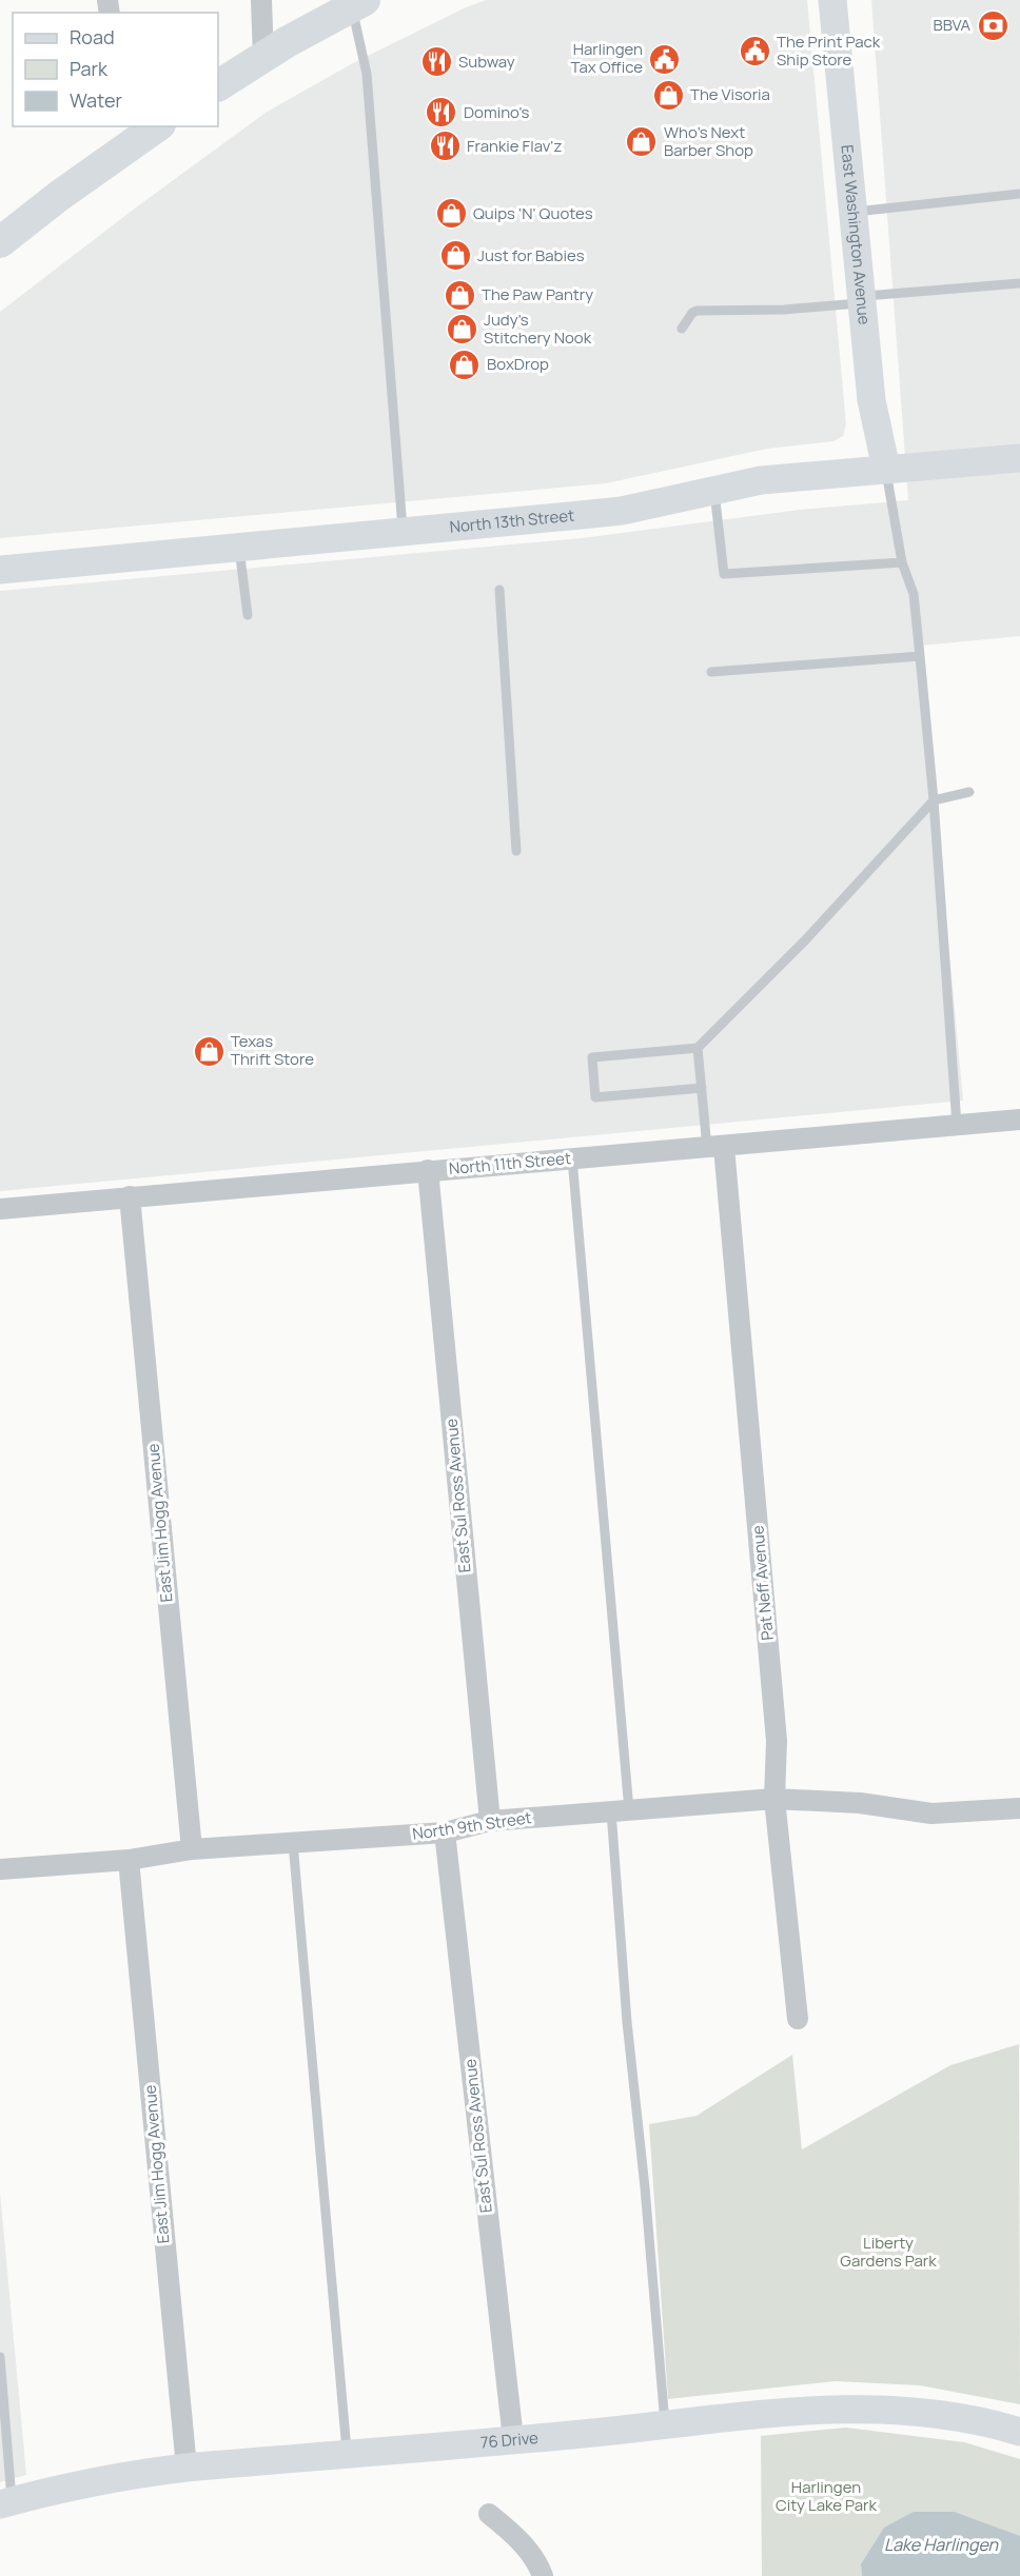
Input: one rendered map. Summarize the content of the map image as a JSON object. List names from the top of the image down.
{
  "streets": {
    "street": [
      "East Washington Avenue",
      "North 13th Street",
      "North 11th Street",
      "East Sul Ross Avenue",
      "East Jim Hogg Avenue",
      "Pat Neff Avenue",
      "North 9th Street",
      "76 Drive"
    ]
  },
  "crossings": [
    ["East Washington Avenue", "North 13th Street"],
    ["North 11th Street", "East Sul Ross Avenue"],
    ["North 11th Street", "East Jim Hogg Avenue"],
    ["North 11th Street", "Pat Neff Avenue"],
    ["East Sul Ross Avenue", "North 9th Street"],
    ["East Sul Ross Avenue", "76 Drive"],
    ["East Jim Hogg Avenue", "North 9th Street"],
    ["East Jim Hogg Avenue", "76 Drive"],
    ["Pat Neff Avenue", "North 9th Street"]
  ],
  "water": ["Lake Harlingen"],
  "parks": ["Liberty Gardens Park", "Harlingen City Lake Park"],
  "places": {
    "bank": ["BBVA"],
    "public building": ["The Print Pack Ship Store", "Harlingen Tax Office"],
    "restaurant": ["Subway", "Domino's", "Frankie Flav'z"],
    "shop": [
      "The Visoria",
      "Who's Next Barber Shop",
      "Quips 'N' Quotes",
      "Just for Babies",
      "The Paw Pantry",
      "Judy's Stitchery Nook",
      "BoxDrop",
      "Texas Thrift Store"
    ]
  },
  "legend": ["Road", "Park", "Water"]
}
